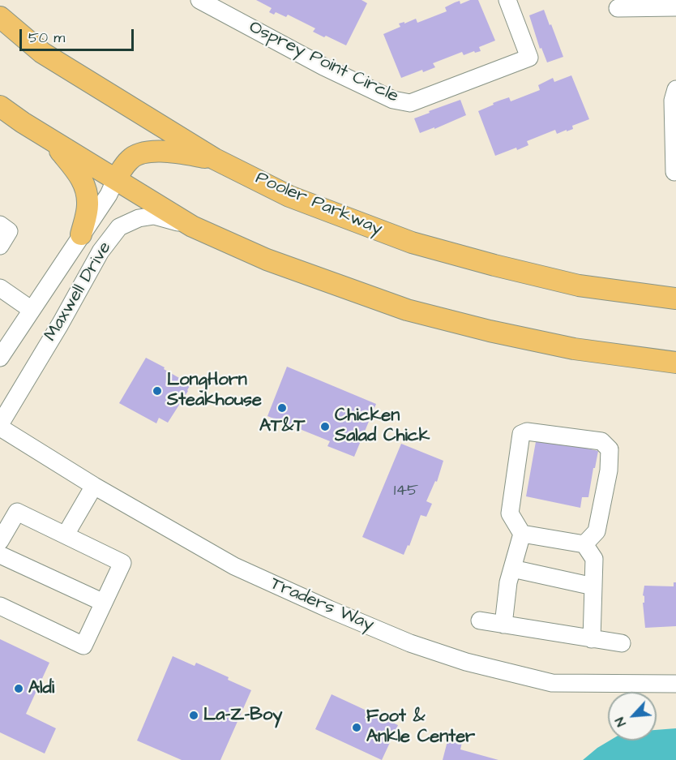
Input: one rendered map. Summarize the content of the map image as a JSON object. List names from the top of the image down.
{
  "streets": {
    "main road": ["Pooler Parkway"],
    "street": ["Osprey Point Circle", "Maxwell Drive", "Traders Way"]
  },
  "places": [
    "LongHorn Steakhouse",
    "AT&T",
    "Chicken Salad Chick",
    "Aldi",
    "La-Z-Boy",
    "Foot & Ankle Center"
  ],
  "house_numbers": ["145"],
  "scale_bar": "50 m",
  "north": "bottom left"
}
